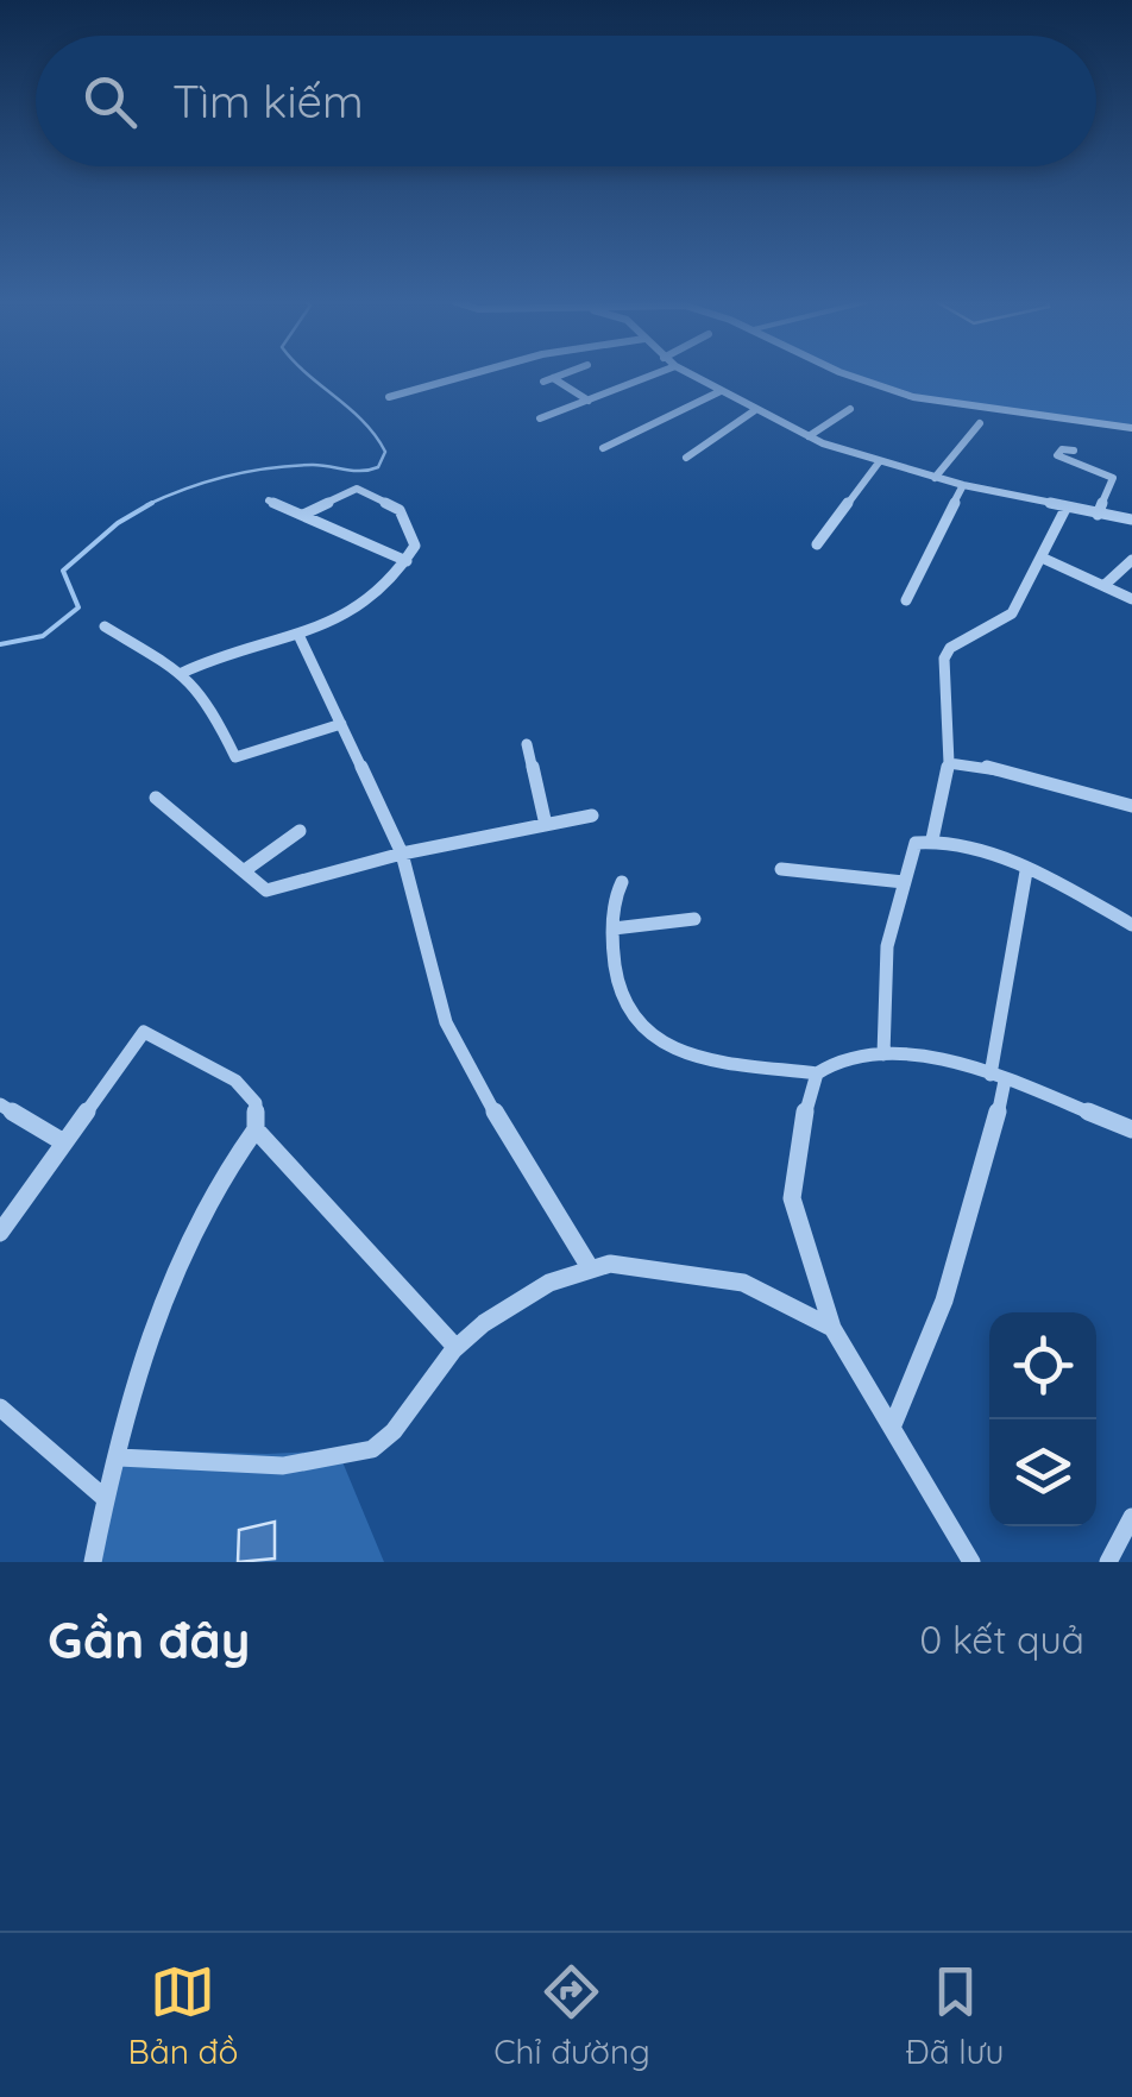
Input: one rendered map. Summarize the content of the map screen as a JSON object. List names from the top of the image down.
{
  "page": {
    "search": "Tìm kiếm",
    "heading": ["Gần đây", "0 kết quả"],
    "nav": ["Bản đồ", "Chỉ đường", "Đã lưu"]
  }
}
